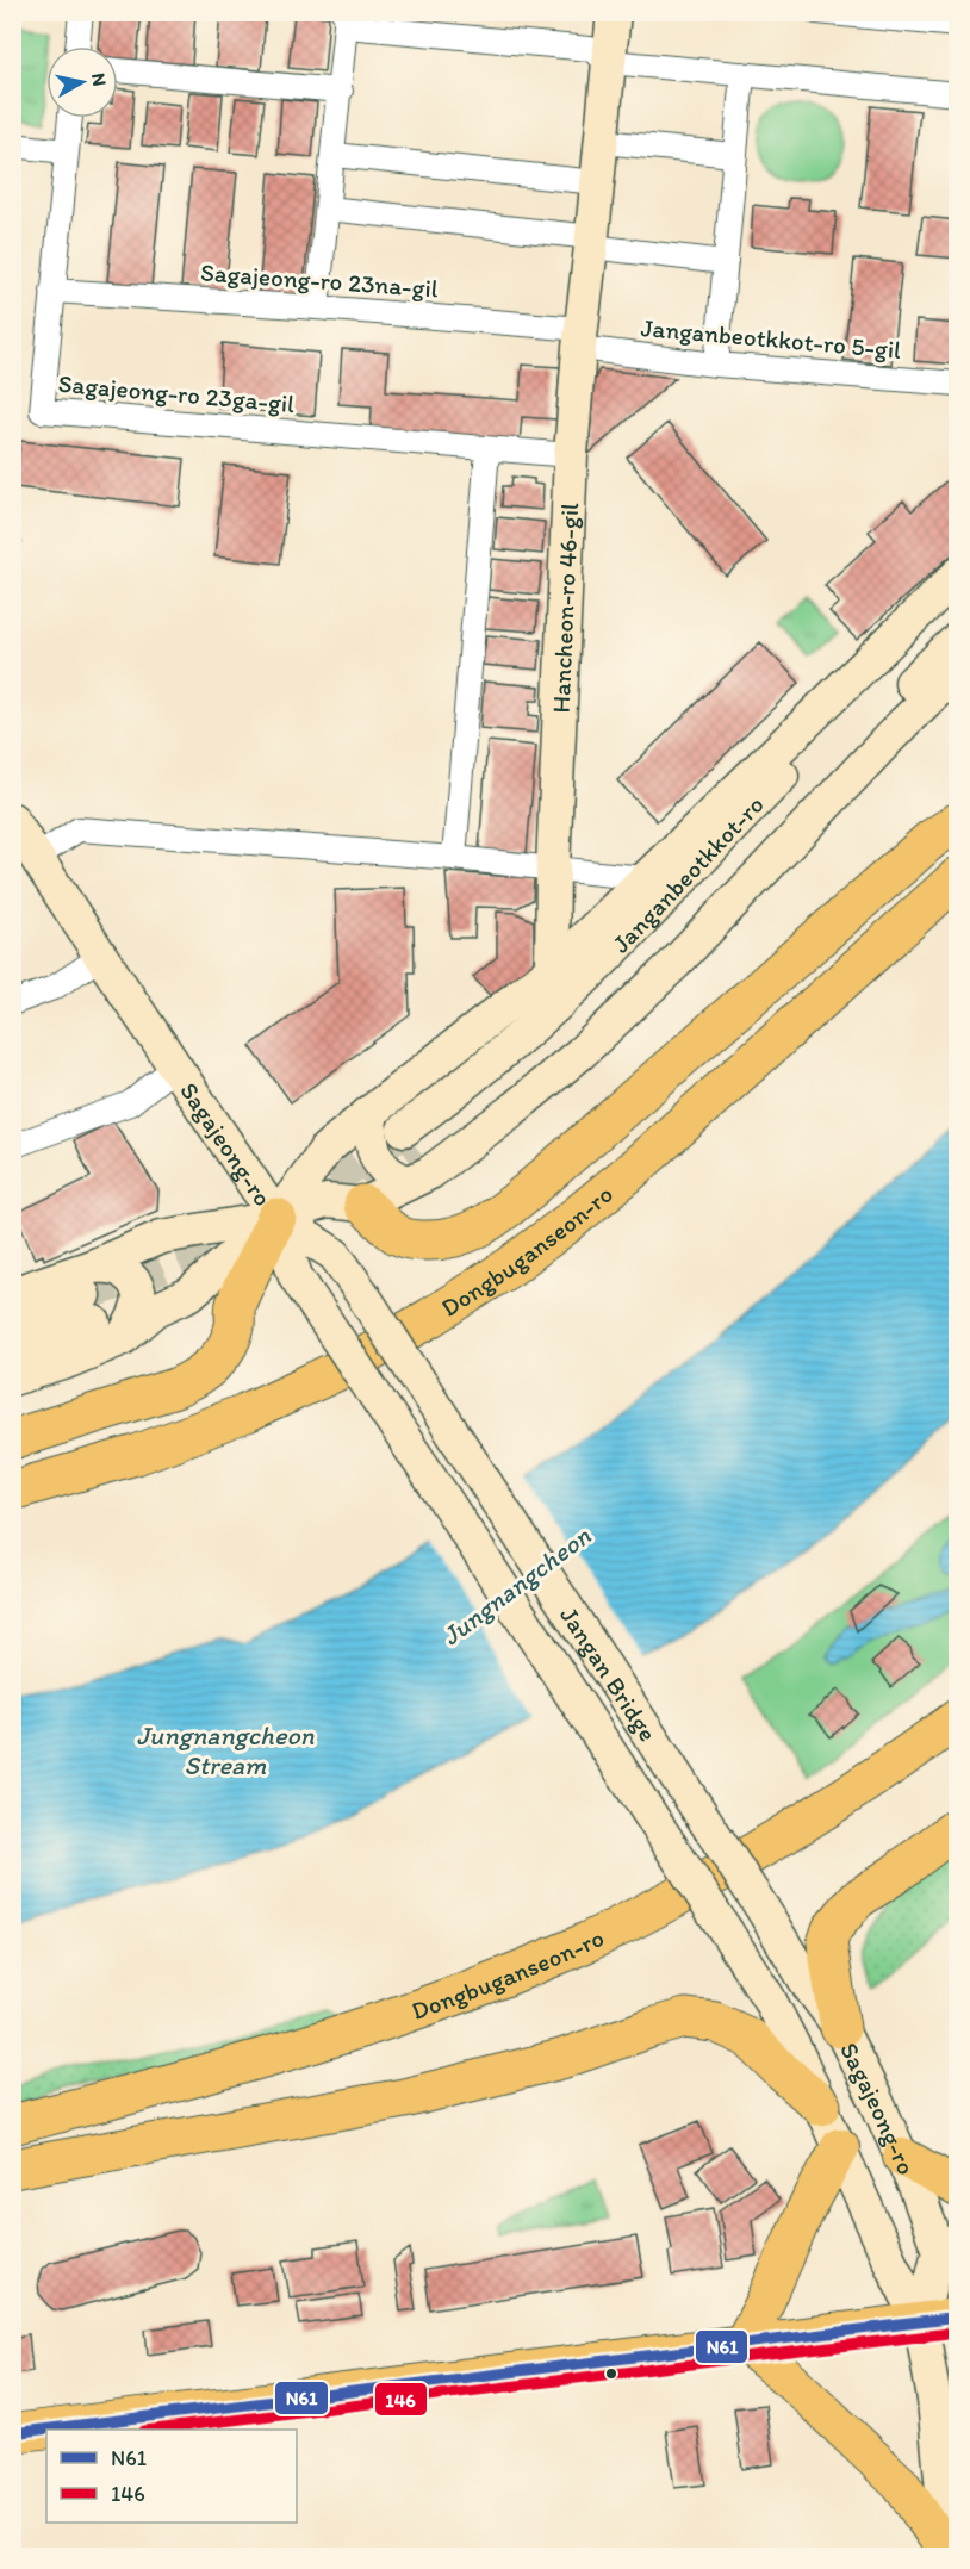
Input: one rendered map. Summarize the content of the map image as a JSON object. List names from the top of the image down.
{
  "streets": {
    "highway": ["Dongbuganseon-ro"],
    "main road": [
      "Hancheon-ro 46-gil",
      "Janganbeotkkot-ro",
      "Sagajeong-ro",
      "Jangan Bridge"
    ],
    "street": ["Sagajeong-ro 23na-gil", "Janganbeotkkot-ro 5-gil", "Sagajeong-ro 23ga-gil"]
  },
  "crossings": [
    ["Sagajeong-ro 23na-gil", "Janganbeotkkot-ro 5-gil"],
    ["Sagajeong-ro 23na-gil", "Sagajeong-ro 23ga-gil"],
    ["Sagajeong-ro 23na-gil", "Hancheon-ro 46-gil"],
    ["Janganbeotkkot-ro 5-gil", "Hancheon-ro 46-gil"],
    ["Sagajeong-ro 23ga-gil", "Hancheon-ro 46-gil"],
    ["Sagajeong-ro", "Jangan Bridge"]
  ],
  "water": ["Jungnangcheon", "Jungnangcheon Stream"],
  "lines": ["transit line N61", "transit line 146"],
  "legend": ["N61", "146"],
  "north": "right"
}
